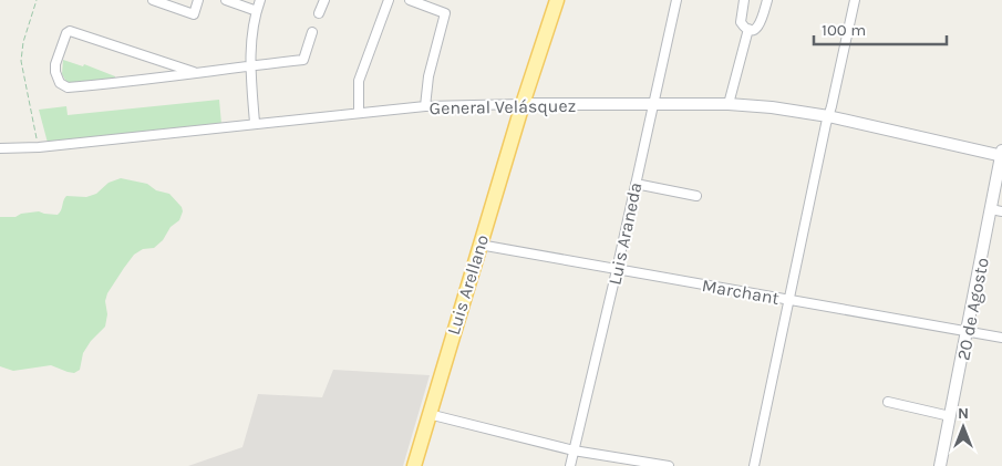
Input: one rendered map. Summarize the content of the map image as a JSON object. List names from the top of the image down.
{
  "streets": {
    "main road": ["Luis Arellano"],
    "street": [
      "General Velásquez",
      "Luis Araneda",
      "Marchant",
      "20 de Agosto"
    ]
  },
  "crossings": [
    ["General Velásquez", "Luis Araneda"],
    ["General Velásquez", "Luis Arellano"],
    ["General Velásquez", "20 de Agosto"],
    ["Luis Araneda", "Marchant"],
    ["Luis Arellano", "Marchant"],
    ["Marchant", "20 de Agosto"]
  ],
  "scale_bar": "100 m",
  "north": "top"
}
